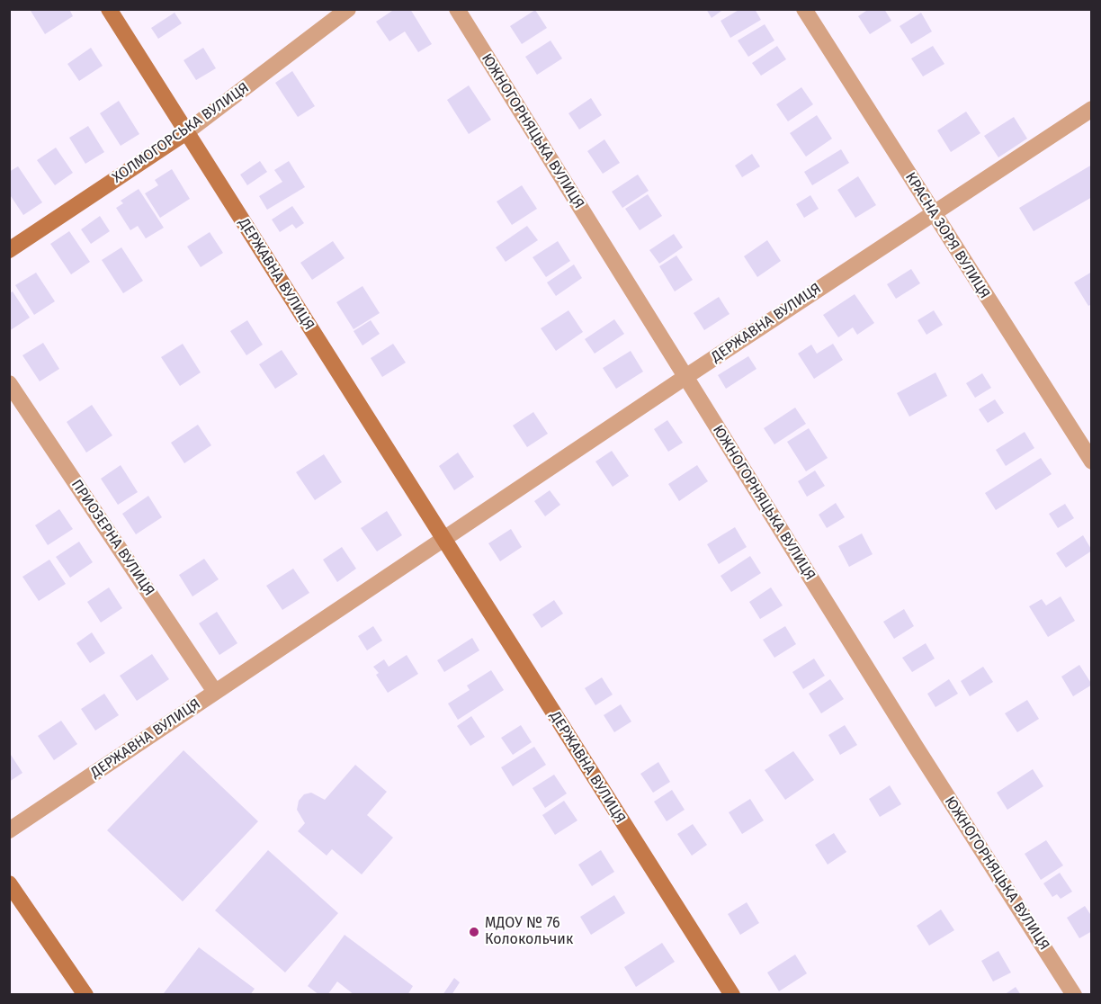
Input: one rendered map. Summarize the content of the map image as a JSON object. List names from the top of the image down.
{
  "streets": {
    "main road": ["ХОЛМОГОРСЬКА ВУЛИЦЯ", "ДЕРЖАВНА ВУЛИЦЯ"],
    "street": ["ЮЖНОГОРНЯЦЬКА ВУЛИЦЯ", "КРАСНА ЗОРЯ ВУЛИЦЯ", "ПРИОЗЕРНА ВУЛИЦЯ"]
  },
  "crossings": [
    ["ЮЖНОГОРНЯЦЬКА ВУЛИЦЯ", "ДЕРЖАВНА ВУЛИЦЯ"],
    ["ХОЛМОГОРСЬКА ВУЛИЦЯ", "ДЕРЖАВНА ВУЛИЦЯ"],
    ["КРАСНА ЗОРЯ ВУЛИЦЯ", "ДЕРЖАВНА ВУЛИЦЯ"],
    ["ДЕРЖАВНА ВУЛИЦЯ", "ПРИОЗЕРНА ВУЛИЦЯ"]
  ],
  "places": ["МДОУ № 76 Колокольчик"]
}
